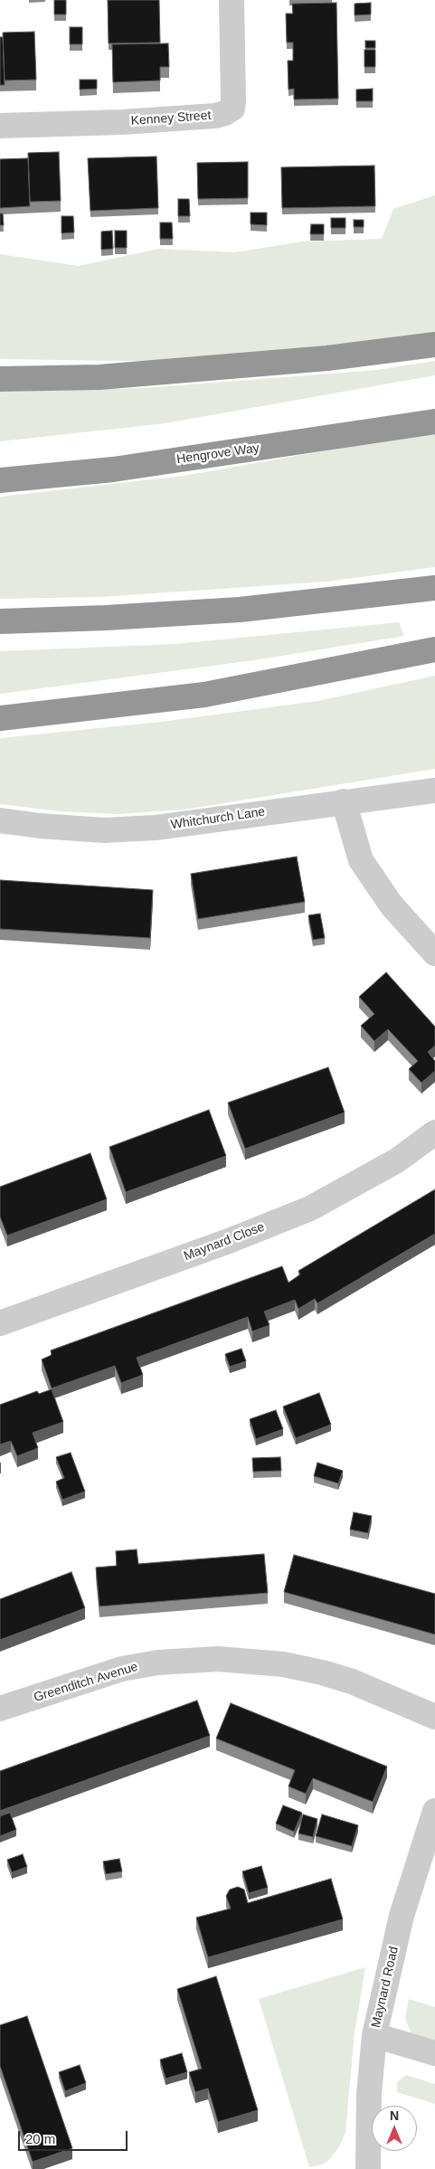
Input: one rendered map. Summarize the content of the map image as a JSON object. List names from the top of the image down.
{
  "streets": {
    "highway": ["Hengrove Way"],
    "street": [
      "Kenney Street",
      "Whitchurch Lane",
      "Maynard Close",
      "Greenditch Avenue",
      "Maynard Road"
    ]
  },
  "scale_bar": "20 m",
  "north": "top"
}
